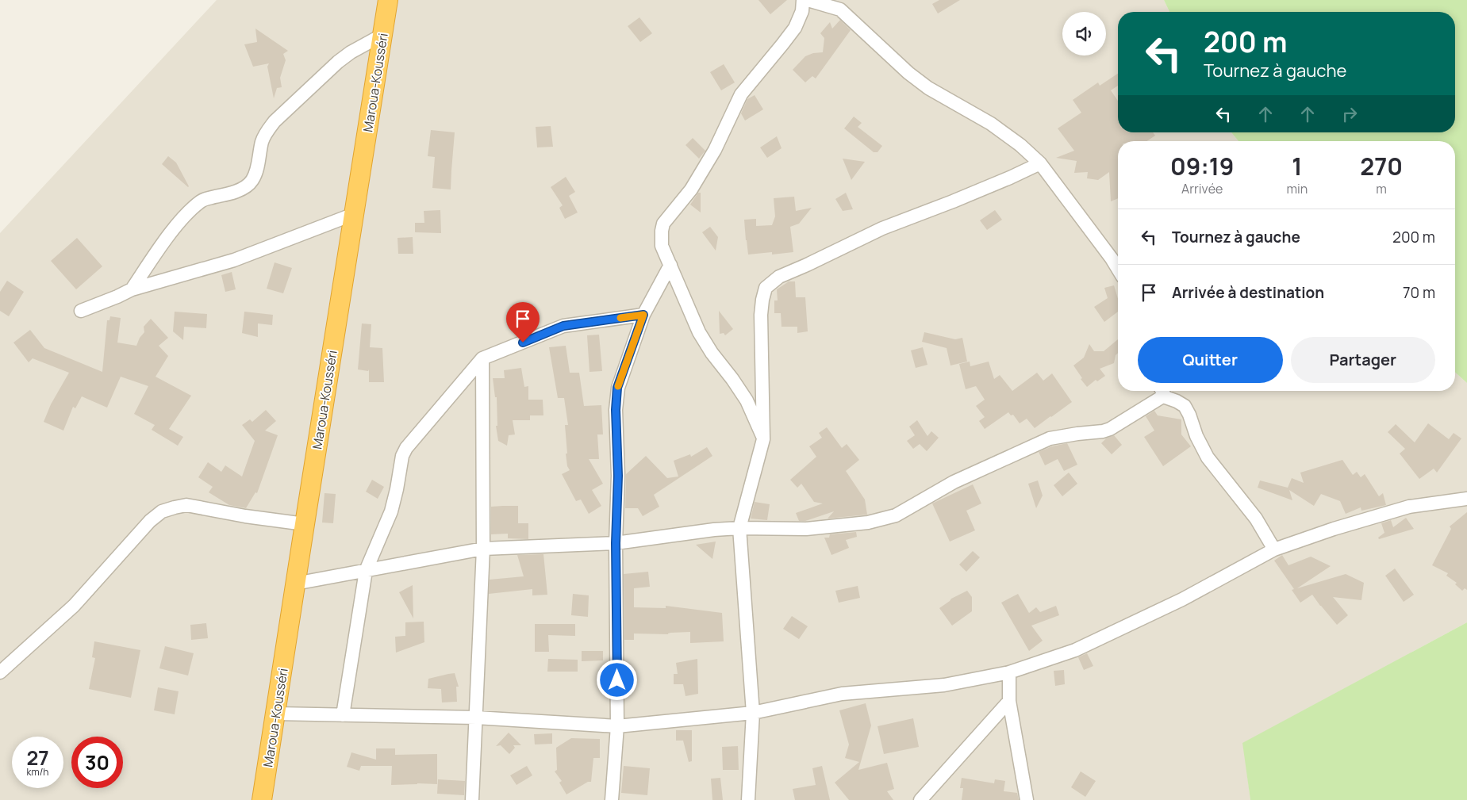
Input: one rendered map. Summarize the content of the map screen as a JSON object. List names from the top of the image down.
{
  "streets": {
    "highway": ["Maroua-Kousséri"]
  },
  "page": {
    "turn": ["200 m", "Tournez à gauche"],
    "eta": [
      "09:19",
      "Arrivée",
      "1",
      "min",
      "270",
      "m"
    ],
    "list": [
      {
        "name": "Tournez à gauche",
        "value": "200 m"
      },
      {
        "name": "Arrivée à destination",
        "value": "70 m"
      }
    ],
    "buttons": ["Quitter", "Partager"],
    "speed": "27 km/h",
    "limit": "30"
  }
}
